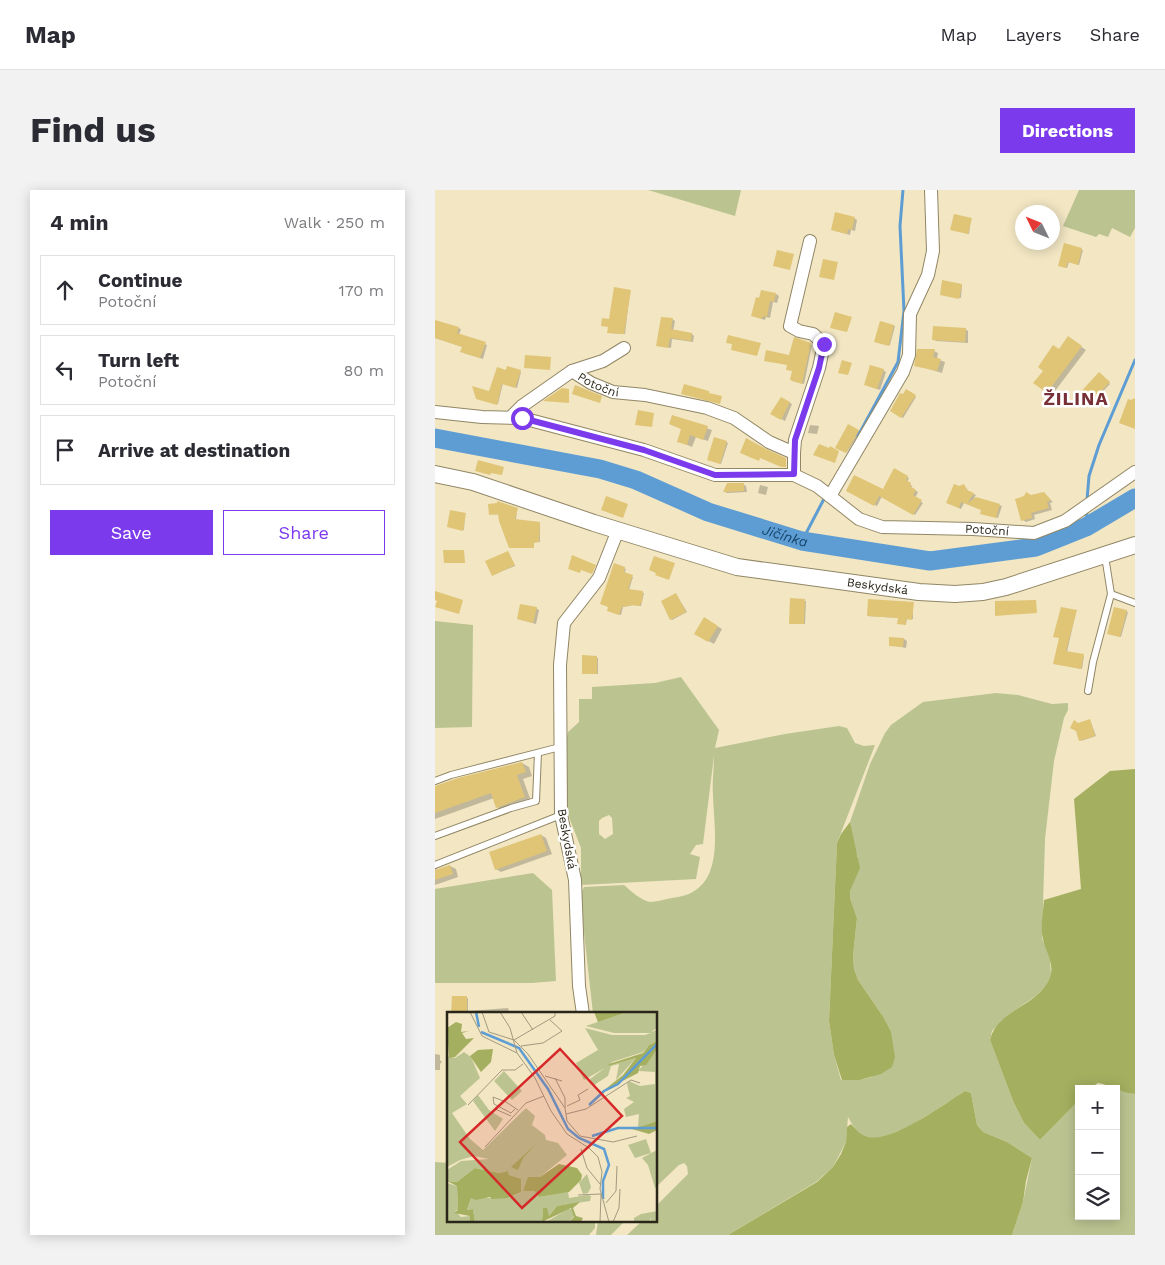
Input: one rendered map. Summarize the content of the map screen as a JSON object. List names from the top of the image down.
{
  "streets": {
    "street": ["Potoční", "Beskydská"]
  },
  "districts": ["ŽILINA"],
  "water": ["Jičínka"],
  "north": "top left",
  "page": {
    "header": "Map",
    "nav": ["Map", "Layers", "Share"],
    "buttons": [
      "Directions",
      ["Save", "Share"]
    ],
    "title": "Find us",
    "heading": ["4 min", "Walk · 250 m"],
    "list": [
      ["Continue", "Potoční", "170 m"],
      ["Turn left", "Potoční", "80 m"],
      "Arrive at destination"
    ],
    "map_buttons": ["+", "−"]
  }
}
